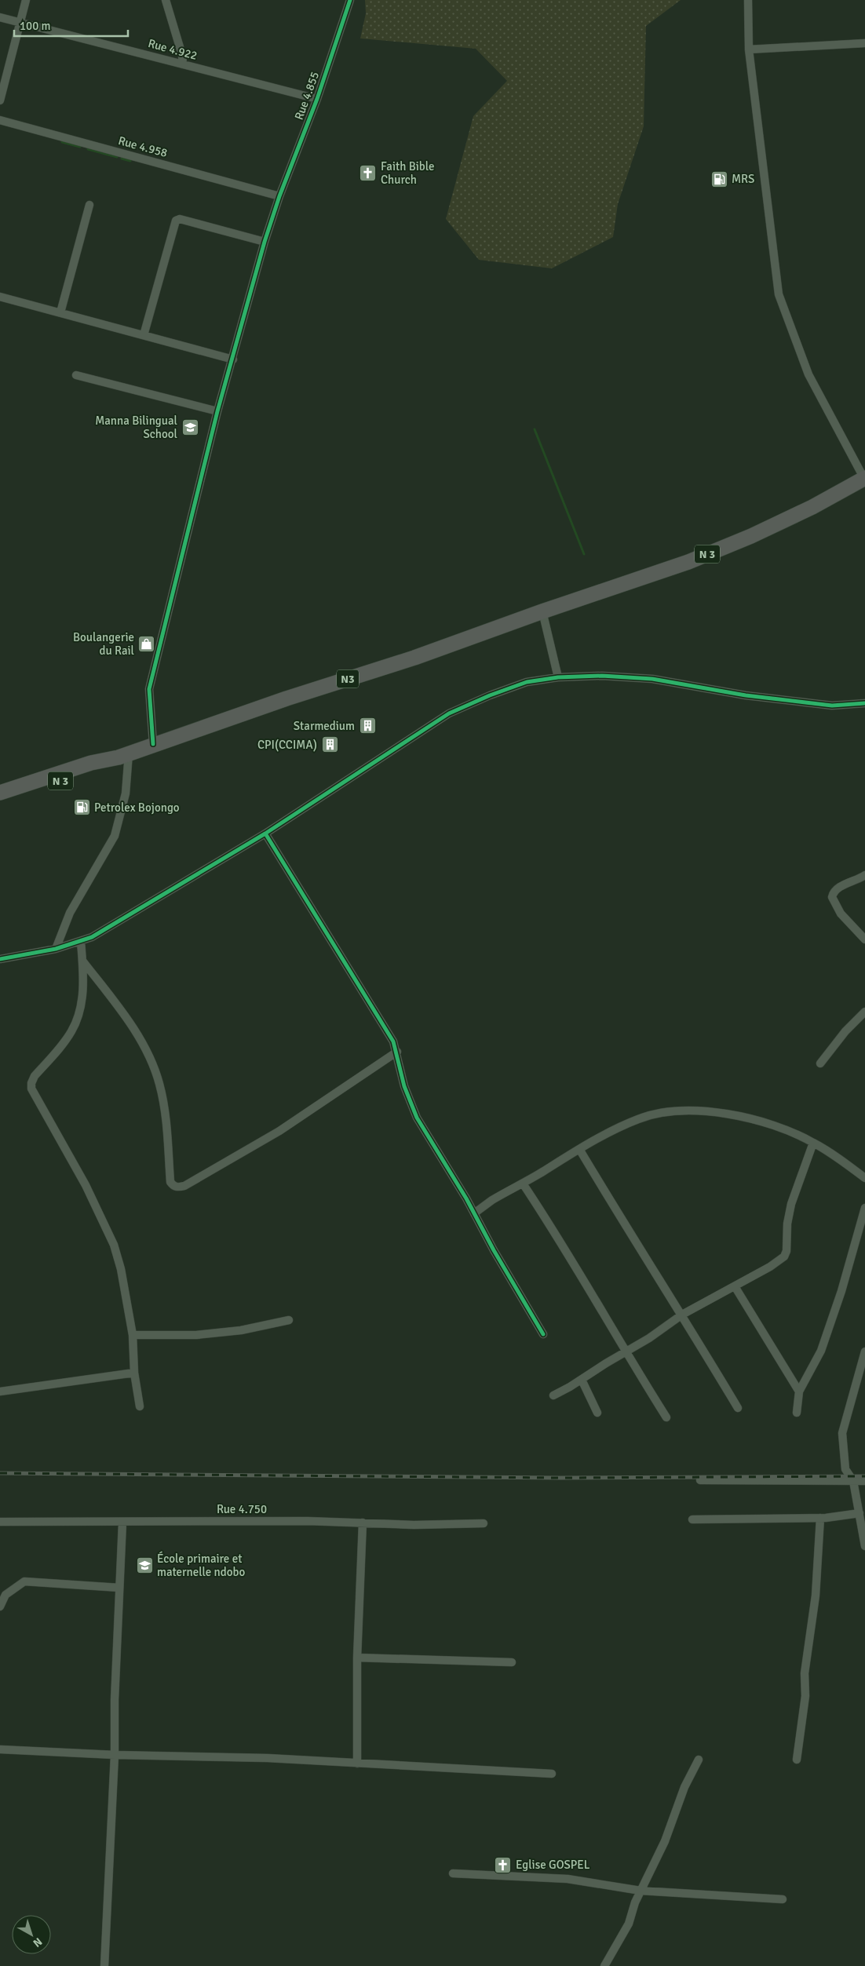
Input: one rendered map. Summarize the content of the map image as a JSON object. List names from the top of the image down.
{
  "streets": {
    "highway": ["N 3", "N3"],
    "street": [
      "Rue 4.922",
      "Rue 4.855",
      "Rue 4.958",
      "Rue 4.750"
    ]
  },
  "crossings": [
    ["Rue 4.922", "Rue 4.855"],
    ["Rue 4.855", "Rue 4.958"],
    ["Rue 4.855", "N 3"],
    ["Rue 4.855", "N3"],
    ["N 3", "N3"]
  ],
  "places": {
    "church": ["Faith Bible Church", "Eglise GOSPEL"],
    "fuel station": ["MRS", "Petrolex Bojongo"],
    "school or university": ["Manna Bilingual School", "École primaire et maternelle ndobo"],
    "shop": ["Boulangerie du Rail"],
    "building": ["Starmedium", "CPI(CCIMA)"]
  },
  "scale_bar": "100 m",
  "north": "bottom right"
}
